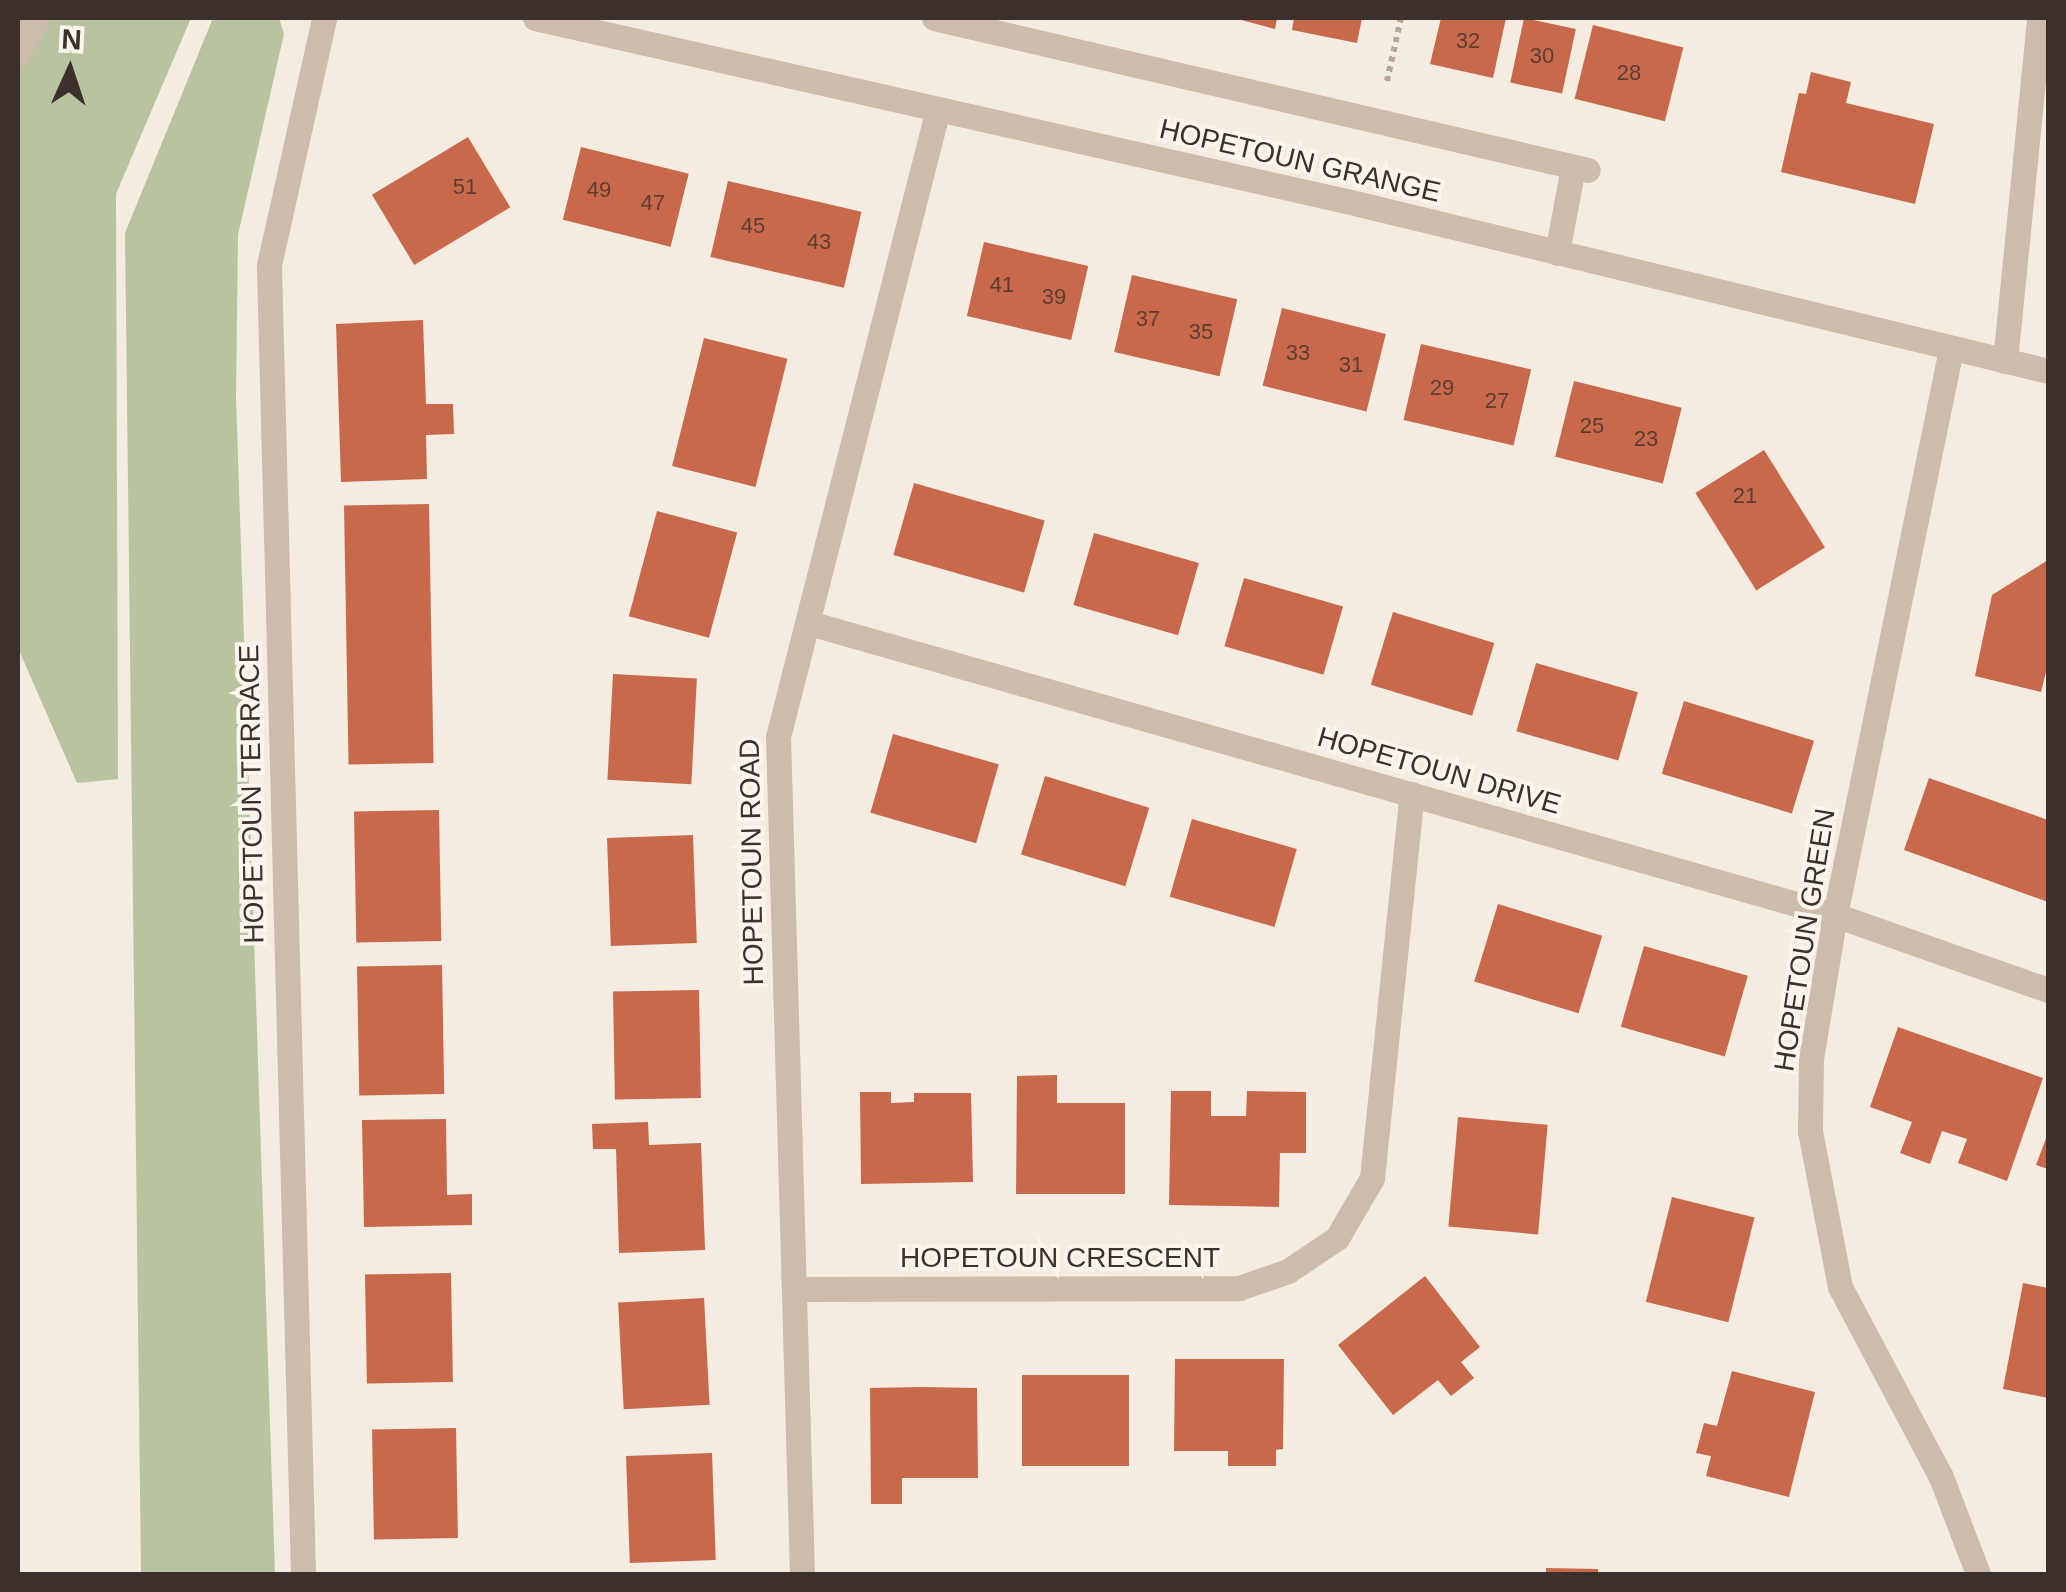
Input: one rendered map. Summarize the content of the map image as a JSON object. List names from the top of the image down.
{
  "streets": {
    "street": [
      "HOPETOUN GRANGE",
      "HOPETOUN DRIVE",
      "HOPETOUN TERRACE",
      "HOPETOUN ROAD",
      "HOPETOUN GREEN",
      "HOPETOUN CRESCENT"
    ]
  },
  "crossings": [
    ["HOPETOUN GRANGE", "HOPETOUN ROAD"],
    ["HOPETOUN GRANGE", "HOPETOUN GREEN"],
    ["HOPETOUN DRIVE", "HOPETOUN ROAD"],
    ["HOPETOUN DRIVE", "HOPETOUN GREEN"],
    ["HOPETOUN DRIVE", "HOPETOUN CRESCENT"],
    ["HOPETOUN ROAD", "HOPETOUN CRESCENT"]
  ],
  "house_numbers": [
    "32",
    "30",
    "28",
    "51",
    "49",
    "47",
    "45",
    "43",
    "41",
    "39",
    "37",
    "35",
    "33",
    "31",
    "29",
    "27",
    "25",
    "23",
    "21"
  ],
  "north": "top"
}
